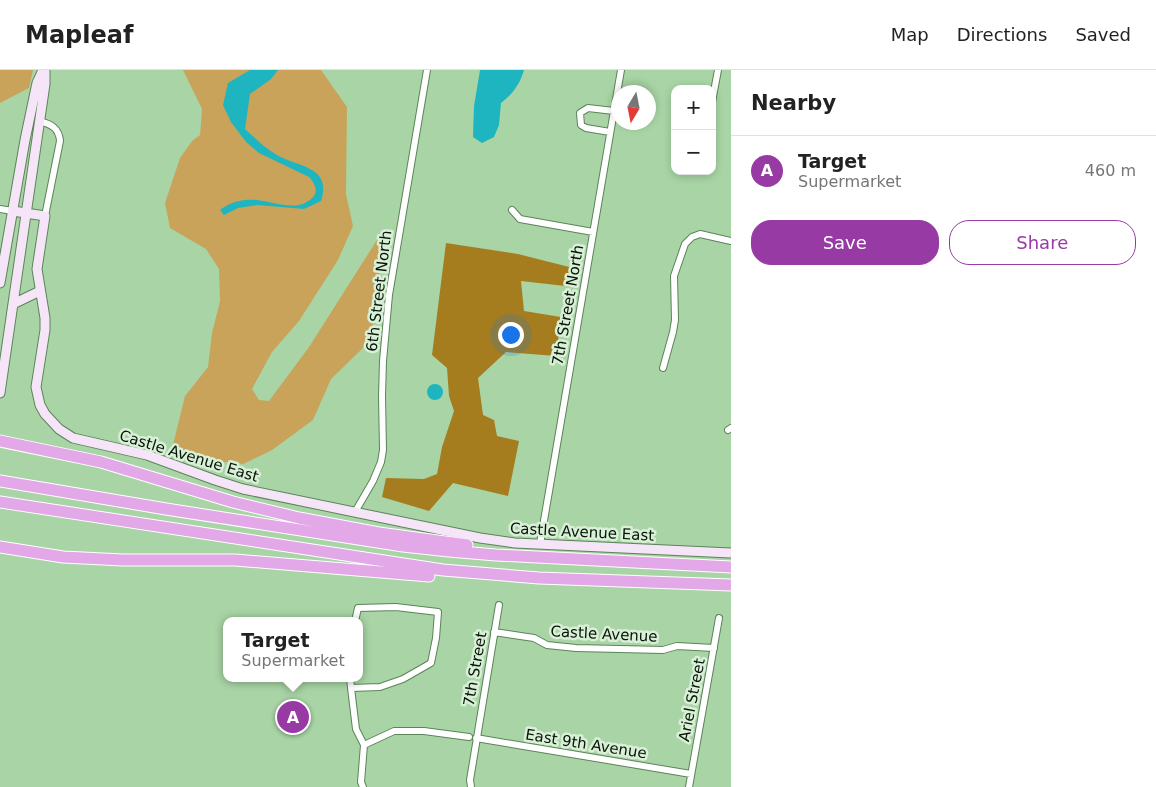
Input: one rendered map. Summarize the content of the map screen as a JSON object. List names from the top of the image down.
{
  "streets": {
    "street": [
      "6th Street North",
      "7th Street North",
      "Castle Avenue East",
      "Castle Avenue",
      "7th Street",
      "Ariel Street",
      "East 9th Avenue"
    ]
  },
  "crossings": [
    ["6th Street North", "Castle Avenue East"],
    ["7th Street North", "Castle Avenue East"],
    ["Castle Avenue", "7th Street"],
    ["Castle Avenue", "Ariel Street"],
    ["7th Street", "East 9th Avenue"],
    ["Ariel Street", "East 9th Avenue"]
  ],
  "north": "bottom",
  "page": {
    "header": "Mapleaf",
    "nav": ["Map", "Directions", "Saved"],
    "heading": "Nearby",
    "map_buttons": ["+", "−"],
    "list": [
      {
        "mark": "A",
        "name": "Target",
        "note": "Supermarket",
        "value": "460 m"
      }
    ],
    "buttons": ["Save", "Share"],
    "popup": ["Target", "Supermarket"],
    "pins": "A"
  }
}
